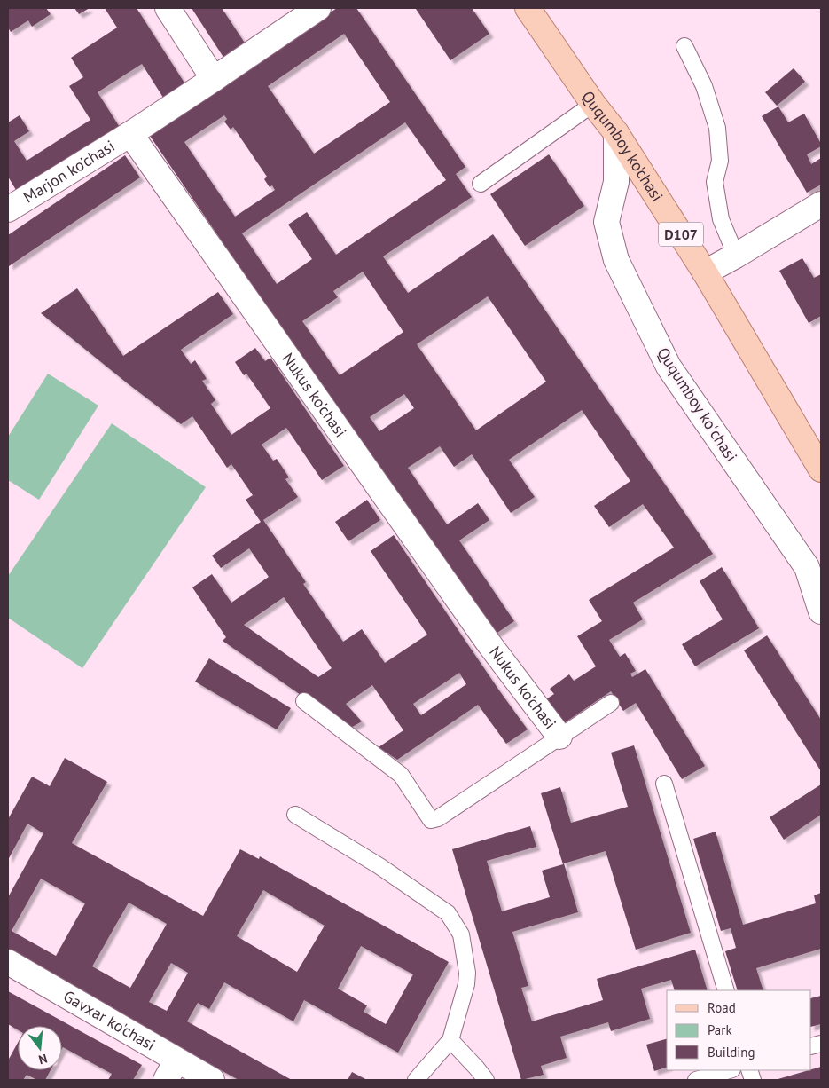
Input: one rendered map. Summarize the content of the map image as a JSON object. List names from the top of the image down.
{
  "streets": {
    "main road": ["Ququmboy ko'chasi", "D107"],
    "street": [
      "Marjon ko'chasi",
      "Nukus ko'chasi",
      "Ququmboy koʻchasi",
      "Gavxar ko'chasi"
    ]
  },
  "crossings": [
    ["Ququmboy ko'chasi", "Ququmboy koʻchasi"],
    ["Marjon ko'chasi", "Nukus ko'chasi"]
  ],
  "legend": ["Road", "Park", "Building"],
  "north": "bottom"
}
